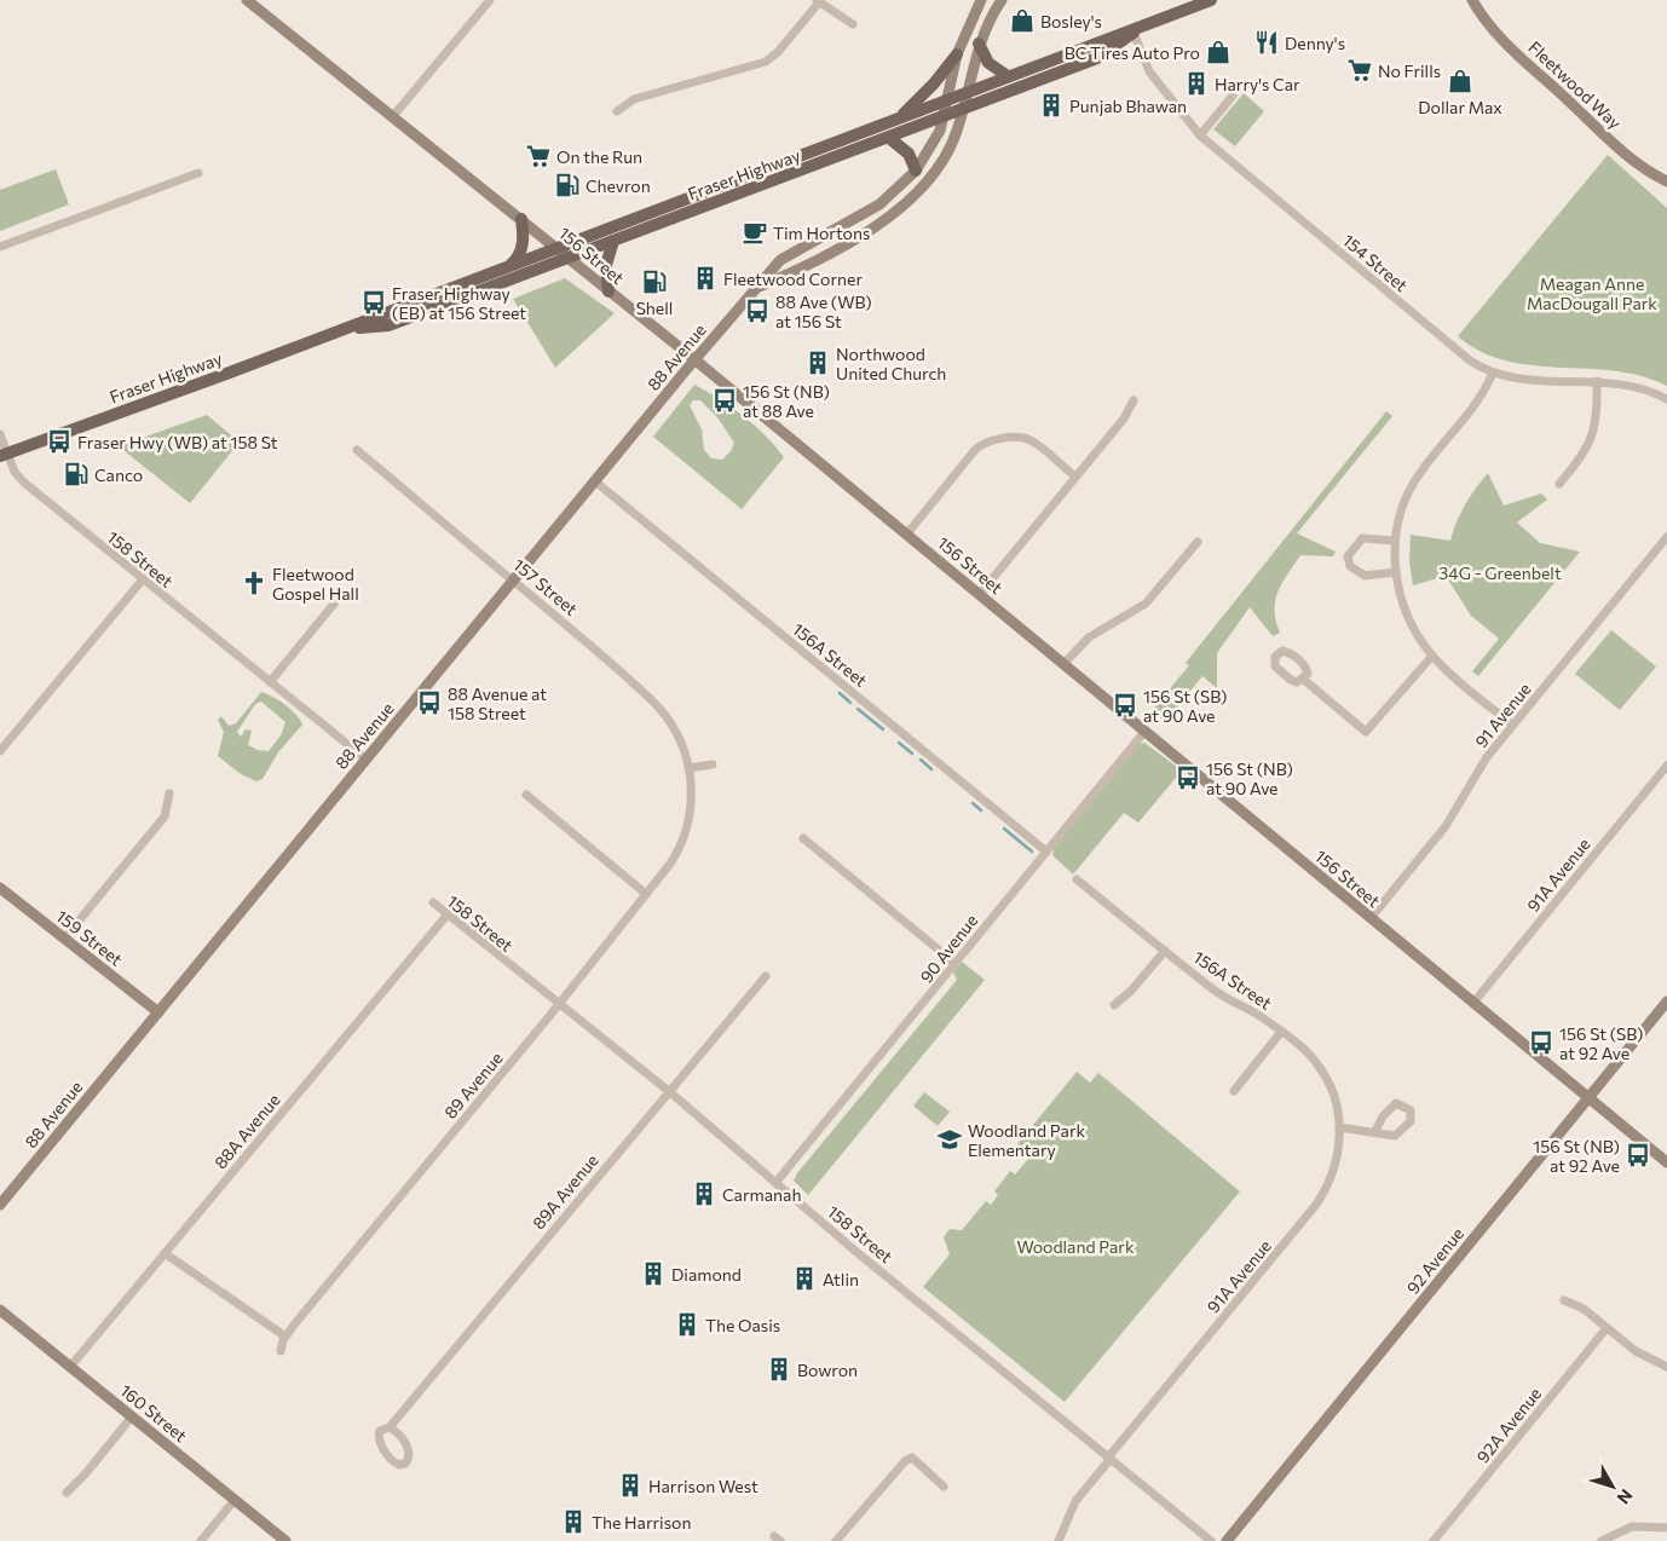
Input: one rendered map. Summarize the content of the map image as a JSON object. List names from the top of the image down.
{
  "streets": {
    "main road": [
      "Fleetwood Way",
      "Fraser Highway",
      "156 Street",
      "88 Avenue",
      "159 Street",
      "92 Avenue",
      "160 Street"
    ],
    "street": [
      "154 Street",
      "158 Street",
      "157 Street",
      "156A Street",
      "91 Avenue",
      "91A Avenue",
      "90 Avenue",
      "89 Avenue",
      "88A Avenue",
      "89A Avenue",
      "92A Avenue"
    ]
  },
  "crossings": [
    ["Fraser Highway", "156 Street"],
    ["Fraser Highway", "154 Street"],
    ["Fraser Highway", "88 Avenue"],
    ["Fraser Highway", "158 Street"],
    ["156 Street", "88 Avenue"],
    ["156 Street", "91 Avenue"],
    ["156 Street", "91A Avenue"],
    ["156 Street", "90 Avenue"],
    ["156 Street", "92 Avenue"],
    ["88 Avenue", "158 Street"],
    ["88 Avenue", "157 Street"],
    ["88 Avenue", "156A Street"],
    ["88 Avenue", "159 Street"],
    ["158 Street", "91A Avenue"],
    ["158 Street", "90 Avenue"],
    ["158 Street", "89 Avenue"],
    ["158 Street", "88A Avenue"],
    ["158 Street", "89A Avenue"],
    ["157 Street", "89 Avenue"],
    ["156A Street", "91A Avenue"],
    ["156A Street", "90 Avenue"],
    ["88A Avenue", "160 Street"]
  ],
  "parks": ["Meagan Anne MacDougall Park", "34G - Greenbelt", "Woodland Park"],
  "places": {
    "shop": ["Bosley's", "BC Tires Auto Pro", "Dollar Max"],
    "restaurant": ["Denny's"],
    "supermarket": ["No Frills", "On the Run"],
    "building": [
      "Harry's Car",
      "Punjab Bhawan",
      "Fleetwood Corner",
      "Northwood United Church",
      "Carmanah",
      "Diamond",
      "Atlin",
      "The Oasis",
      "Bowron",
      "Harrison West",
      "The Harrison"
    ],
    "fuel station": ["Chevron", "Shell", "Canco"],
    "cafe": ["Tim Hortons"],
    "bus stop": [
      "Fraser Highway (EB) at 156 Street",
      "88 Ave (WB) at 156 St",
      "156 St (NB) at 88 Ave",
      "Fraser Hwy (WB) at 158 St",
      "88 Avenue at 158 Street",
      "156 St (SB) at 90 Ave",
      "156 St (NB) at 90 Ave",
      "156 St (SB) at 92 Ave",
      "156 St (NB) at 92 Ave"
    ],
    "church": ["Fleetwood Gospel Hall"],
    "school or university": ["Woodland Park Elementary"]
  },
  "north": "bottom right"
}
